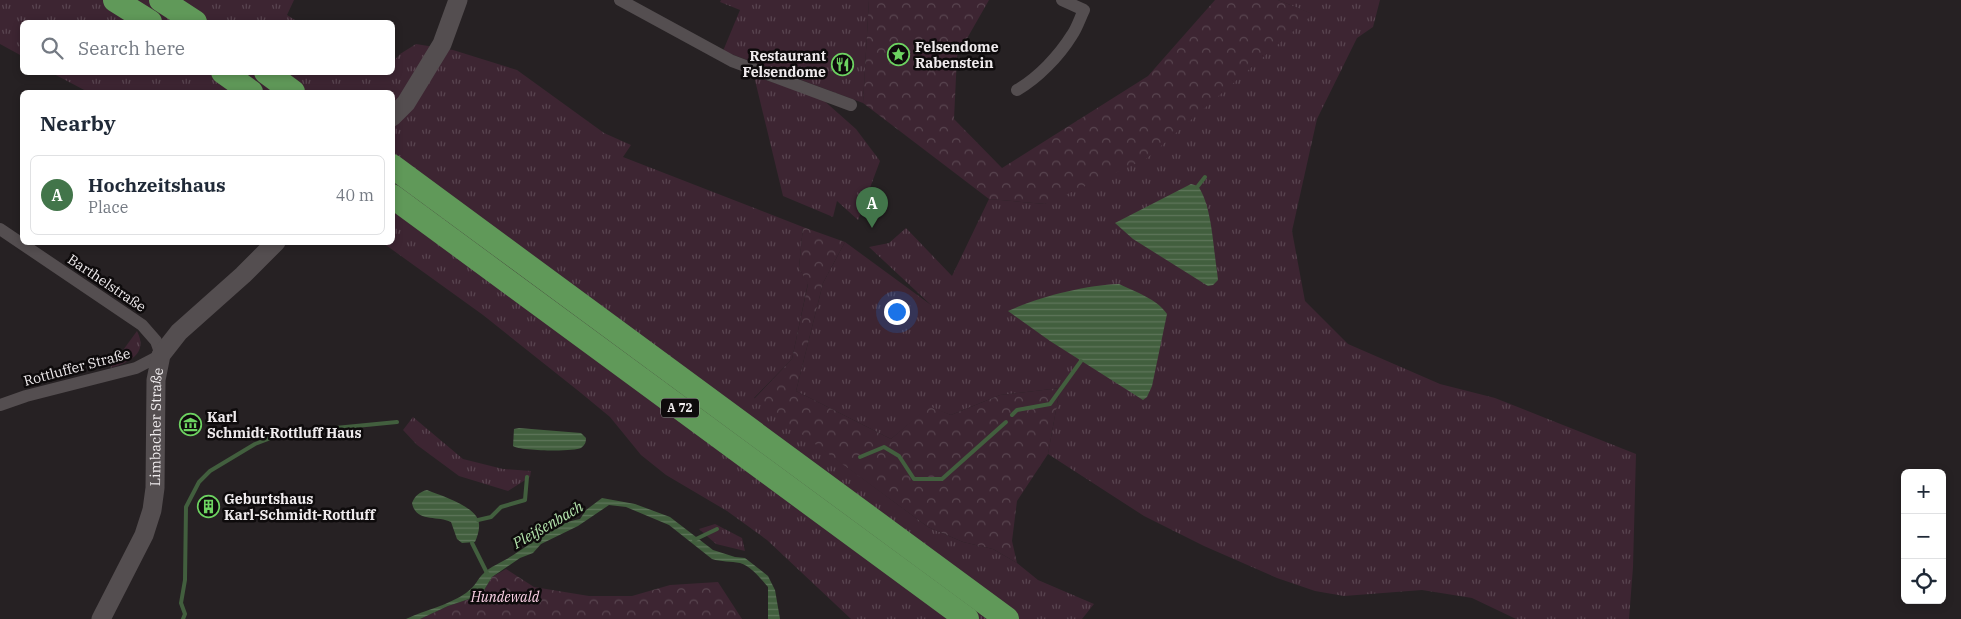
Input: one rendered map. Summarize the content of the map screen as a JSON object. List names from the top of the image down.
{
  "streets": {
    "highway": ["A 72"],
    "street": ["Barthelstraße", "Rottluffer Straße", "Limbacher Straße"]
  },
  "crossings": [
    ["Barthelstraße", "Rottluffer Straße"],
    ["Barthelstraße", "Limbacher Straße"],
    ["Rottluffer Straße", "Limbacher Straße"]
  ],
  "water": ["Pleißenbach"],
  "parks": ["Hundewald"],
  "places": {
    "place": ["Felsendome Rabenstein"],
    "restaurant": ["Restaurant Felsendome"],
    "museum": ["Karl Schmidt-Rottluff Haus"],
    "building": ["Geburtshaus Karl-Schmidt-Rottluff"]
  },
  "page": {
    "search": "Search here",
    "heading": "Nearby",
    "list": [
      {
        "mark": "A",
        "name": "Hochzeitshaus",
        "note": "Place",
        "value": "40 m"
      }
    ],
    "pins": "A",
    "map_buttons": ["+", "−"]
  }
}
